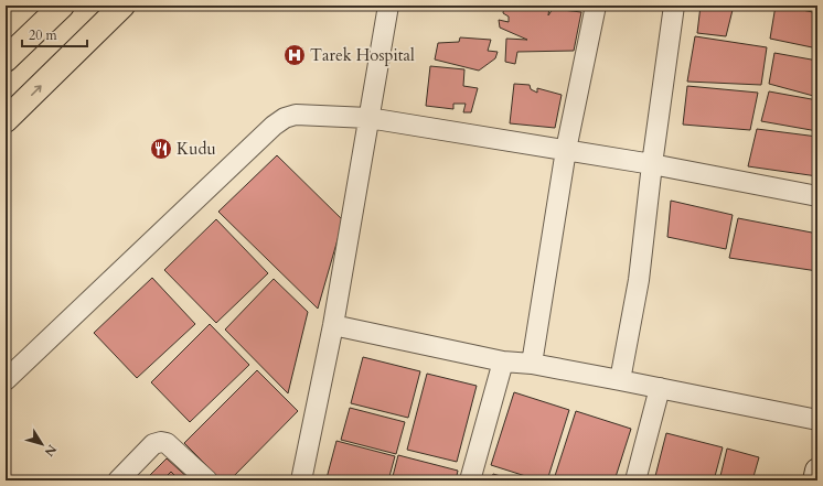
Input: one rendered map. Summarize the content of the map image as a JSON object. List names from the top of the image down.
{
  "places": {
    "hospital": ["Tarek Hospital"],
    "restaurant": ["Kudu"]
  },
  "scale_bar": "20 m",
  "north": "bottom right"
}
